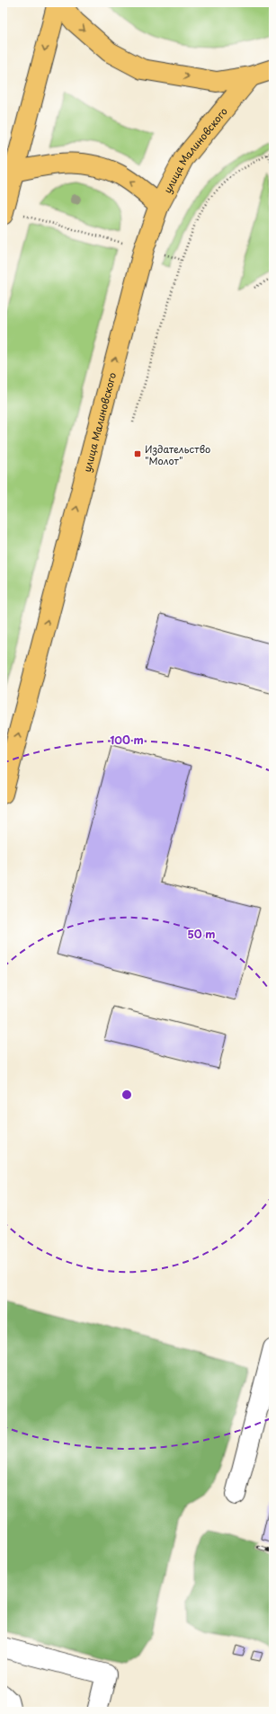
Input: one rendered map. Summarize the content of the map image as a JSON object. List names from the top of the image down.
{
  "streets": {
    "highway": ["улица Малиновского"]
  },
  "one_way": ["улица Малиновского"],
  "places": {
    "transit": ["Издательство \"Молот\""]
  },
  "rings": ["100 m", "50 m"]
}
